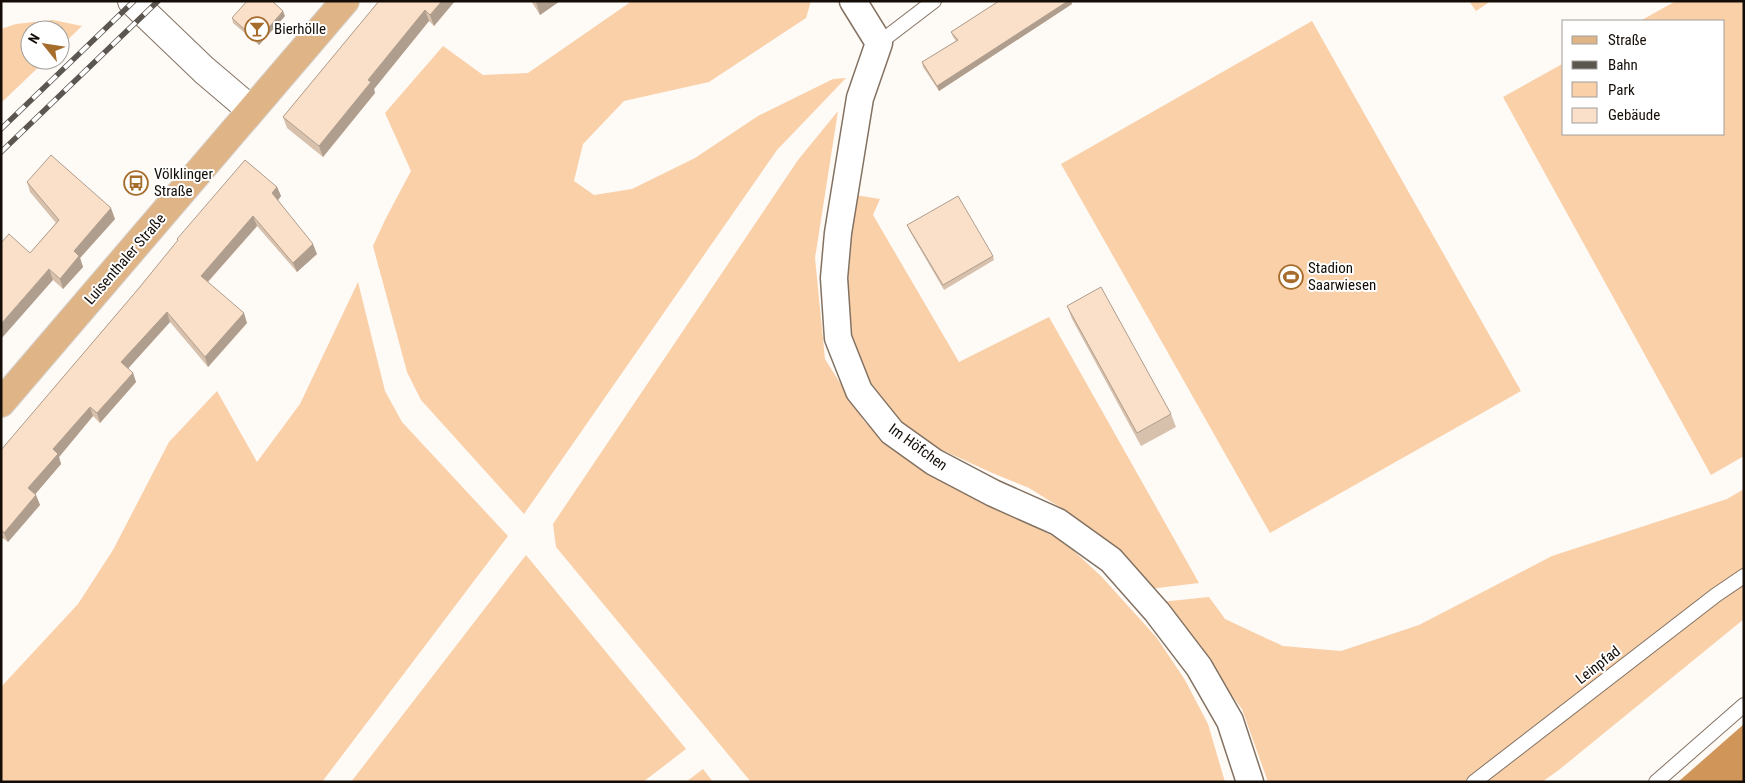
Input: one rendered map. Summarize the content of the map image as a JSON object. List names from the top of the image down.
{
  "streets": {
    "main road": ["Luisenthaler Straße"],
    "street": ["Im Höfchen"],
    "lane": ["Leinpfad"]
  },
  "places": {
    "bar": ["Bierhölle"],
    "bus stop": ["Völklinger Straße"],
    "sports": ["Stadion Saarwiesen"]
  },
  "legend": [
    "Straße",
    "Bahn",
    "Park",
    "Gebäude"
  ],
  "north": "top left"
}
